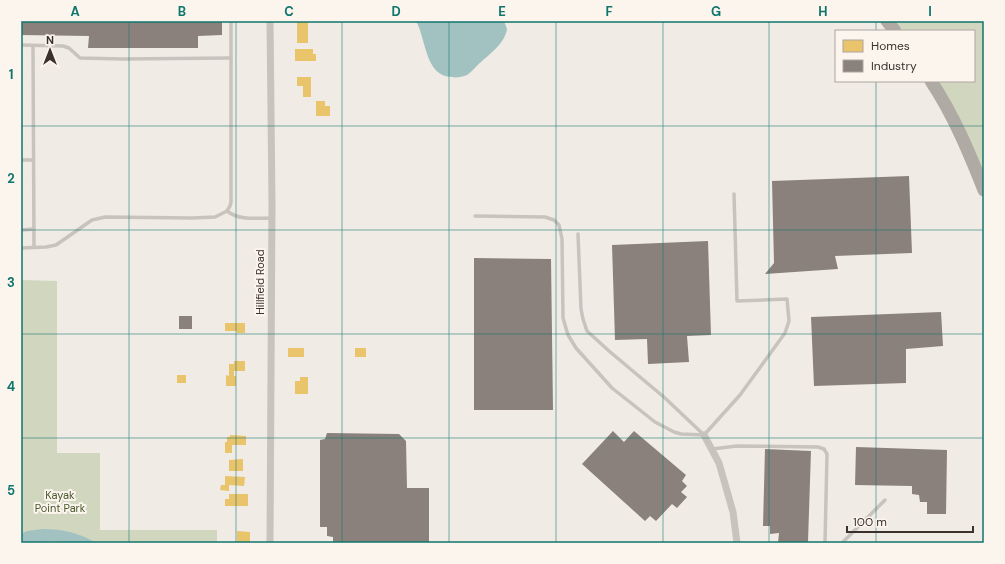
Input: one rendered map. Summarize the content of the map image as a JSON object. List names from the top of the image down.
{
  "streets": {
    "street": ["Hillfield Road"]
  },
  "parks": ["Kayak Point Park"],
  "legend": ["Homes", "Industry"],
  "scale_bar": "100 m",
  "north": "top",
  "grid": {
    "columns": [
      "A",
      "B",
      "C",
      "D",
      "E",
      "F",
      "G",
      "H",
      "I"
    ],
    "rows": [
      "1",
      "2",
      "3",
      "4",
      "5"
    ]
  }
}
